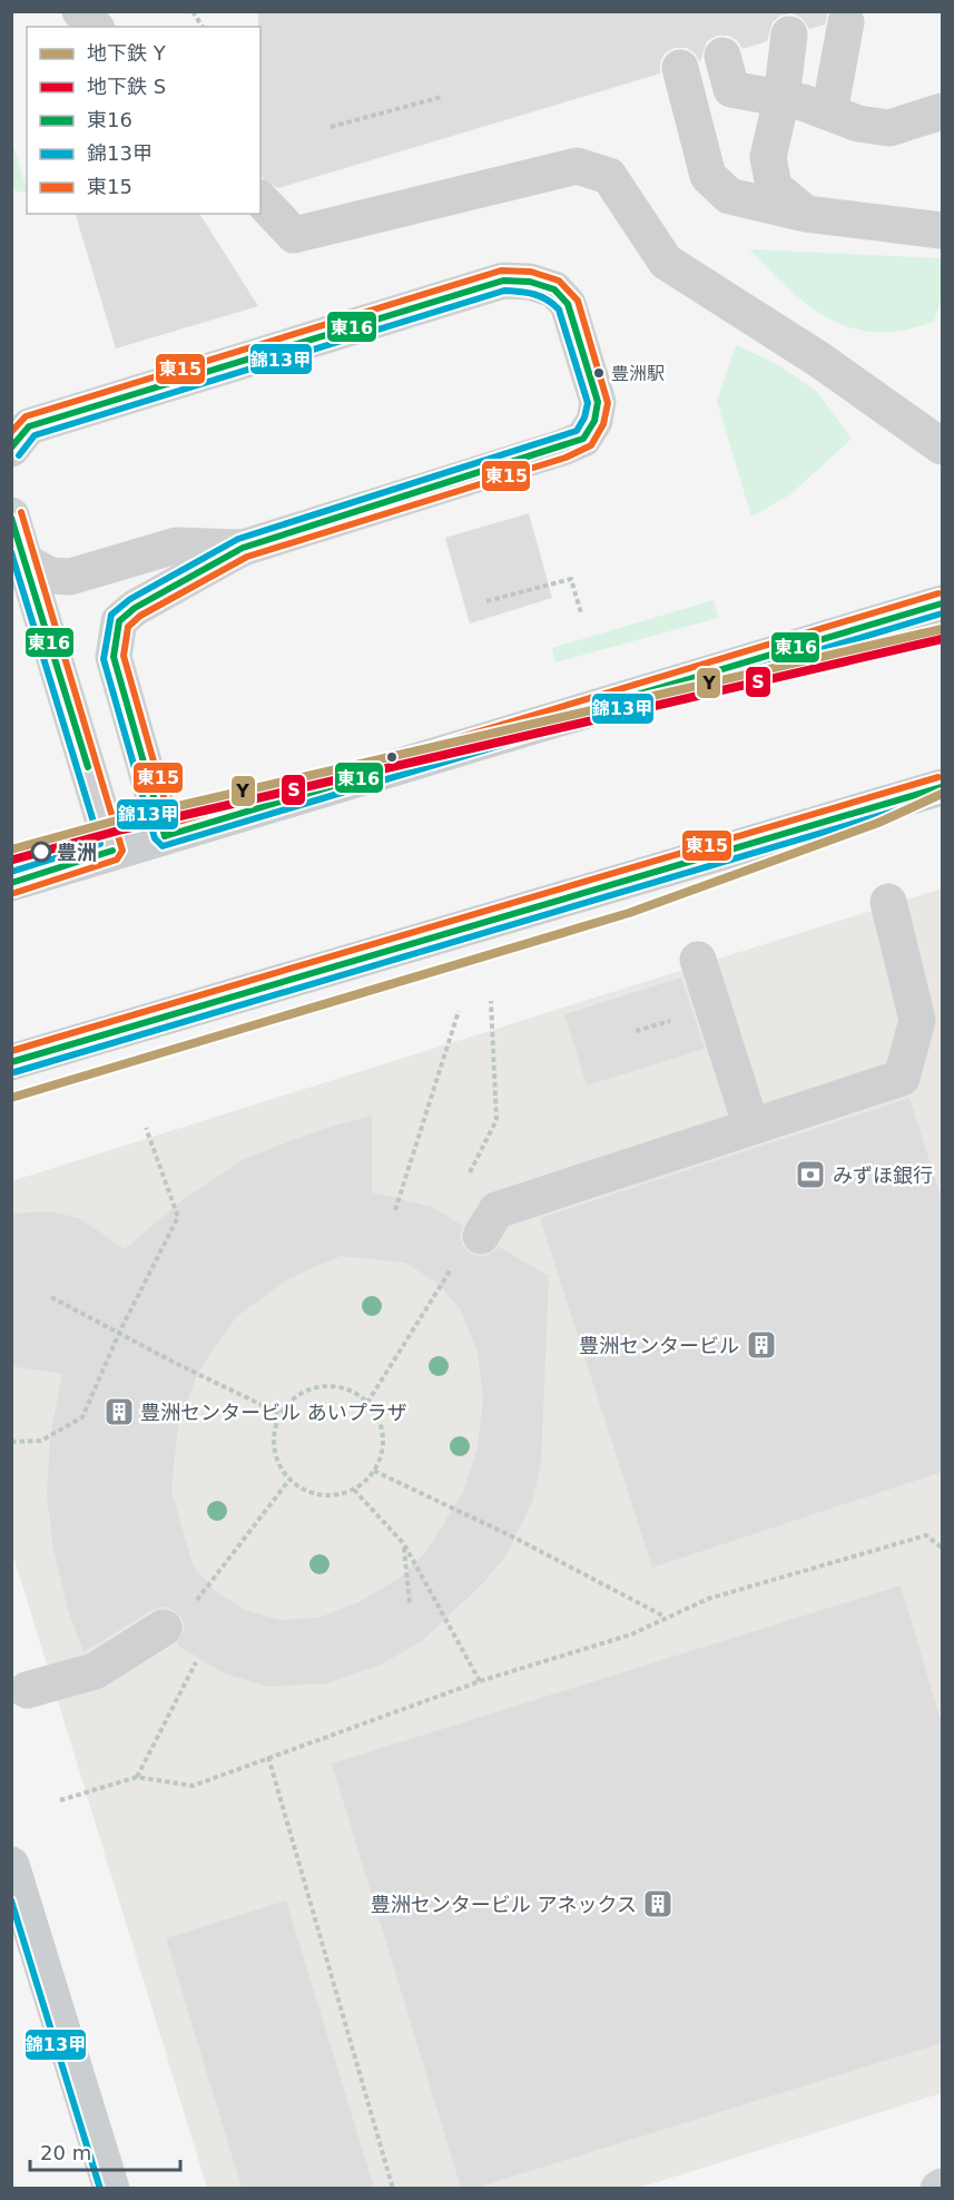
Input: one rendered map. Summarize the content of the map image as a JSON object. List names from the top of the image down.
{
  "places": {
    "other": ["豊洲駅", "豊洲"],
    "bank": ["みずほ銀行"],
    "building": ["豊洲センタービル", "豊洲センタービル あいプラザ", "豊洲センタービル アネックス"]
  },
  "lines": [
    "transit line 東15",
    "transit line 東16",
    "transit line 錦13甲",
    "metro line Y",
    "metro line S"
  ],
  "legend": [
    "地下鉄 Y",
    "地下鉄 S",
    "東16",
    "錦13甲",
    "東15"
  ],
  "scale_bar": "20 m"
}
